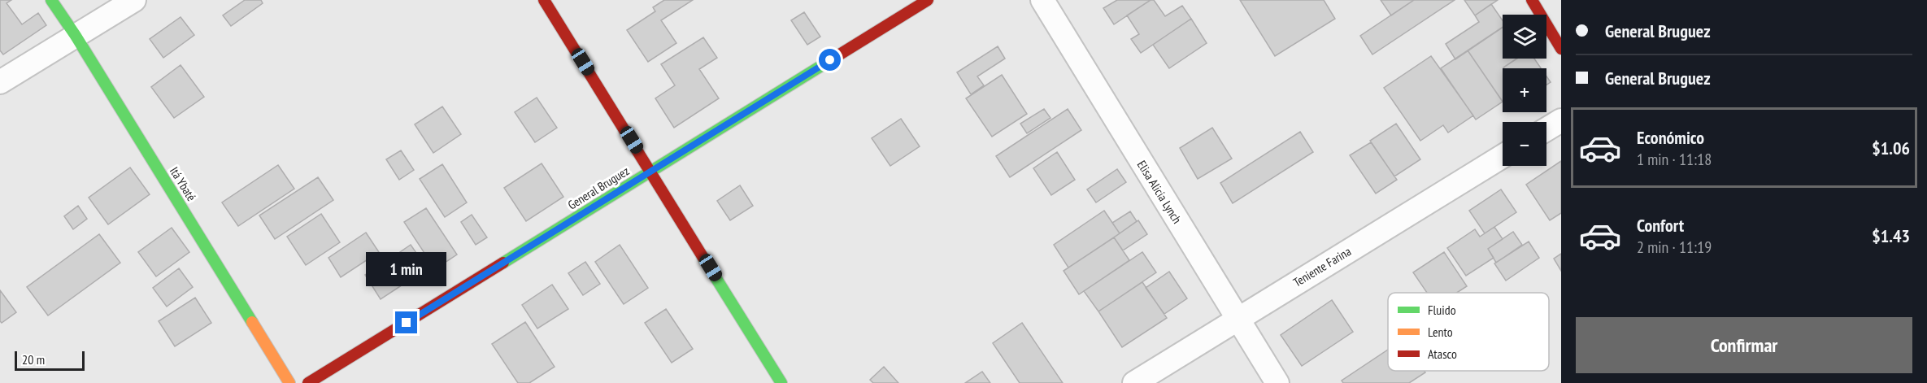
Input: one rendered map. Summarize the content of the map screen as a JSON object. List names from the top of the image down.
{
  "streets": {
    "street": [
      "Itá Ybaté",
      "General Bruguez",
      "Elisa Alicia Lynch",
      "Teniente Farina"
    ]
  },
  "crossings": [
    ["Elisa Alicia Lynch", "Teniente Farina"]
  ],
  "legend": ["Fluido", "Lento", "Atasco"],
  "scale_bar": "20 m",
  "page": {
    "banner": ["General Bruguez", "General Bruguez"],
    "map_buttons": ["+", "−"],
    "list": [
      {
        "name": "Económico",
        "note": "1 min · 11:18",
        "value": "$1.06"
      },
      {
        "name": "Confort",
        "note": "2 min · 11:19",
        "value": "$1.43"
      }
    ],
    "bubble": "1 min",
    "buttons": "Confirmar",
    "scale": "20 m"
  }
}
